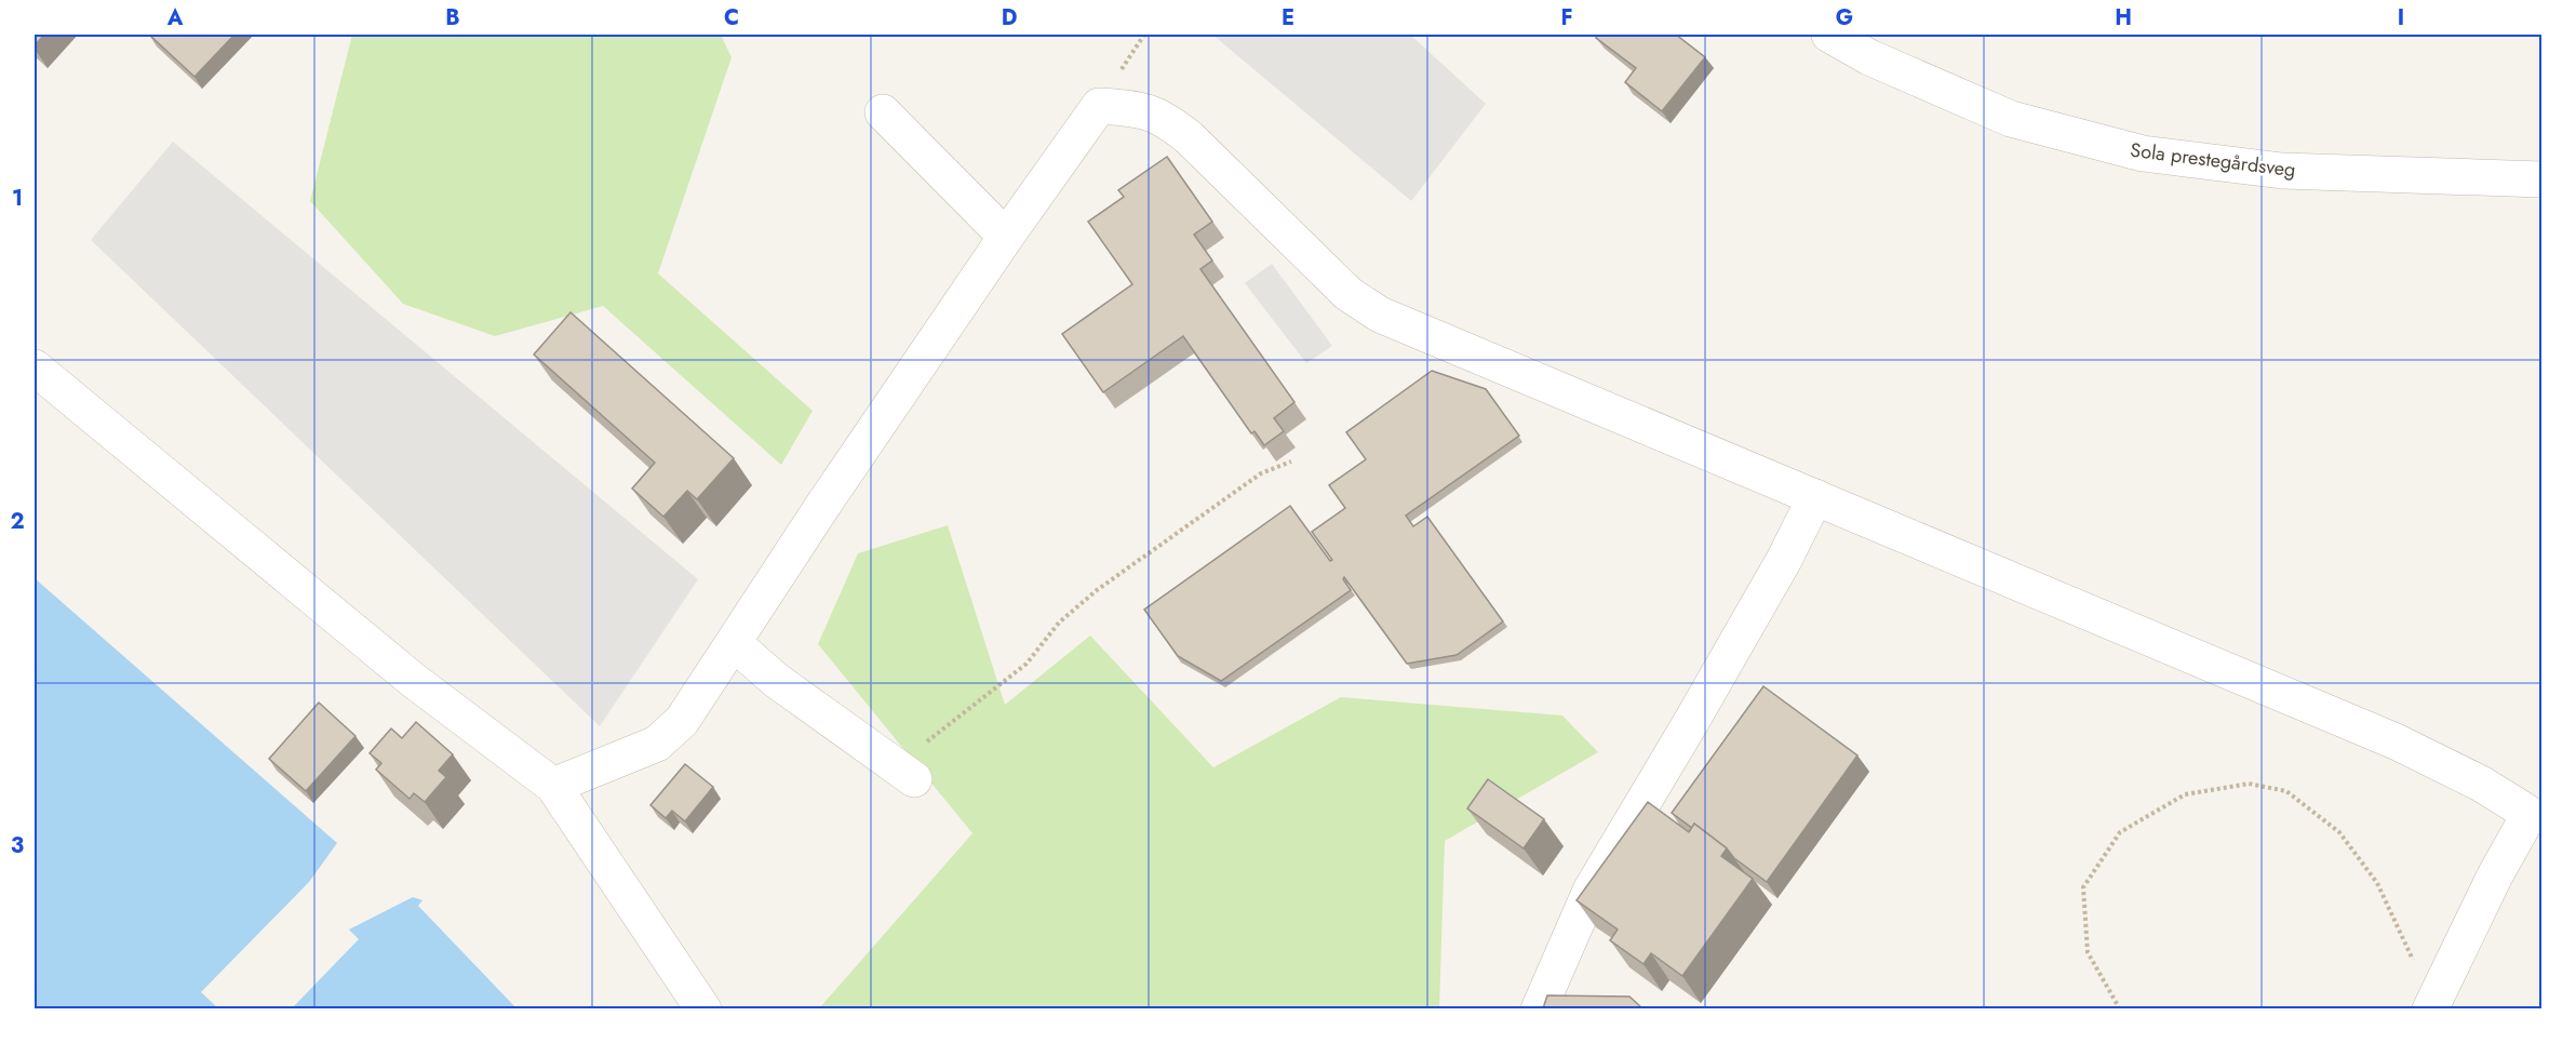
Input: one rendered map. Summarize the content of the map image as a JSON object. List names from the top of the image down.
{
  "streets": {
    "street": ["Sola prestegårdsveg"]
  },
  "grid": {
    "columns": [
      "A",
      "B",
      "C",
      "D",
      "E",
      "F",
      "G",
      "H",
      "I"
    ],
    "rows": ["1", "2", "3"]
  }
}
